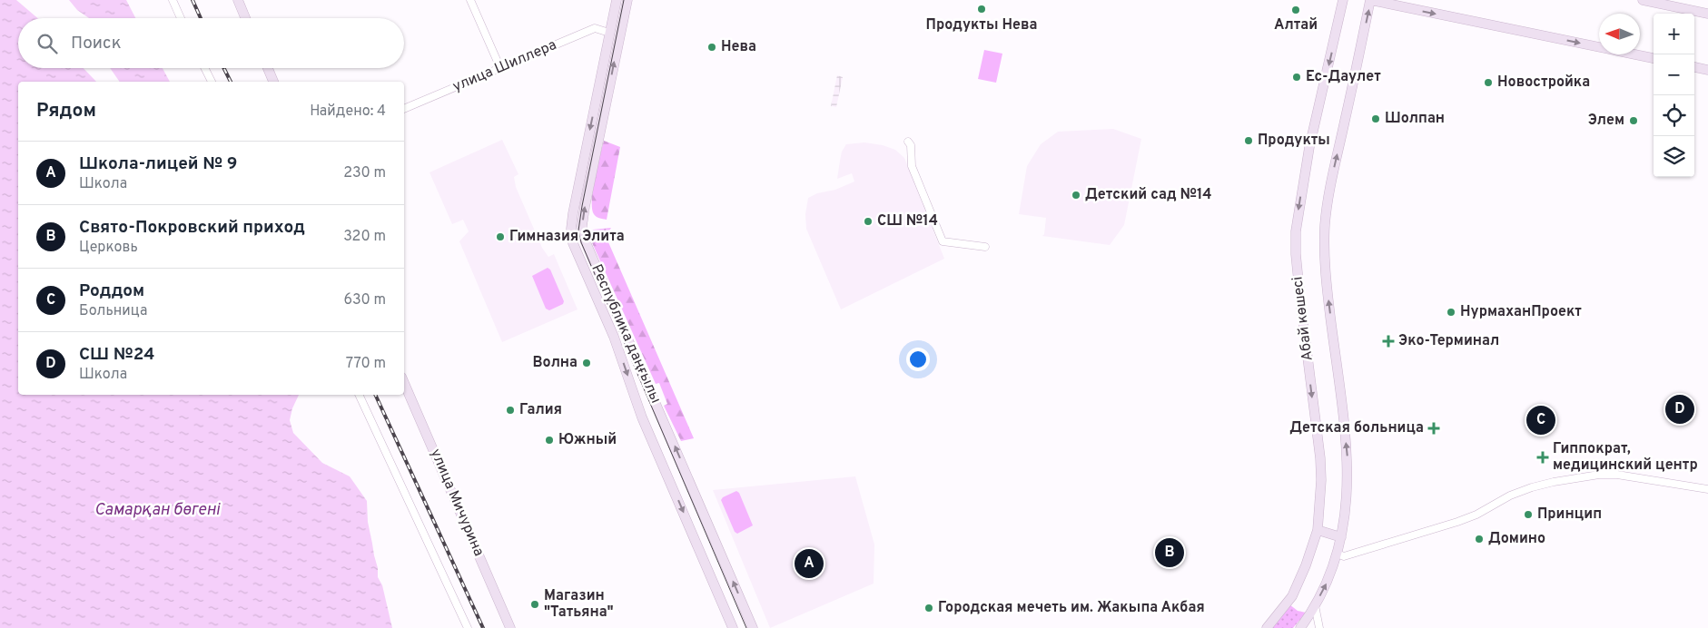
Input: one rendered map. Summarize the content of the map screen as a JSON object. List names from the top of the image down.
{
  "streets": {
    "main road": ["Абай көшесі", "Республика даңғылы", "улица Мичурина"],
    "street": ["улица Шиллера"]
  },
  "crossings": [
    ["улица Шиллера", "Республика даңғылы"]
  ],
  "water": ["Самарқан бөгені"],
  "places": {
    "other": [
      "Продукты Нева",
      "Алтай",
      "Нева",
      "Ес-Даулет",
      "Новостройка",
      "Шолпан",
      "Элем",
      "Продукты",
      "Детский сад №14",
      "СШ №14",
      "Гимназия Элита",
      "НурмаханПроект",
      "Волна",
      "Галия",
      "Южный",
      "Принцип",
      "Домино",
      "Магазин \"Татьяна\"",
      "Городская мечеть им. Жакыпа Акбая"
    ],
    "health": ["Эко-Терминал", "Детская больница", "Гиппократ, медицинский центр"]
  },
  "north": "left",
  "page": {
    "map_buttons": ["+", "−"],
    "search": "Поиск",
    "heading": ["Рядом", "Найдено: 4"],
    "list": [
      {
        "mark": "A",
        "name": "Школа-лицей № 9",
        "note": "Школа",
        "value": "230 m"
      },
      {
        "mark": "B",
        "name": "Свято-Покровский приход",
        "note": "Церковь",
        "value": "320 m"
      },
      {
        "mark": "C",
        "name": "Роддом",
        "note": "Больница",
        "value": "630 m"
      },
      {
        "mark": "D",
        "name": "СШ №24",
        "note": "Школа",
        "value": "770 m"
      }
    ],
    "pins": [
      "D",
      "C",
      "B",
      "A"
    ]
  }
}
